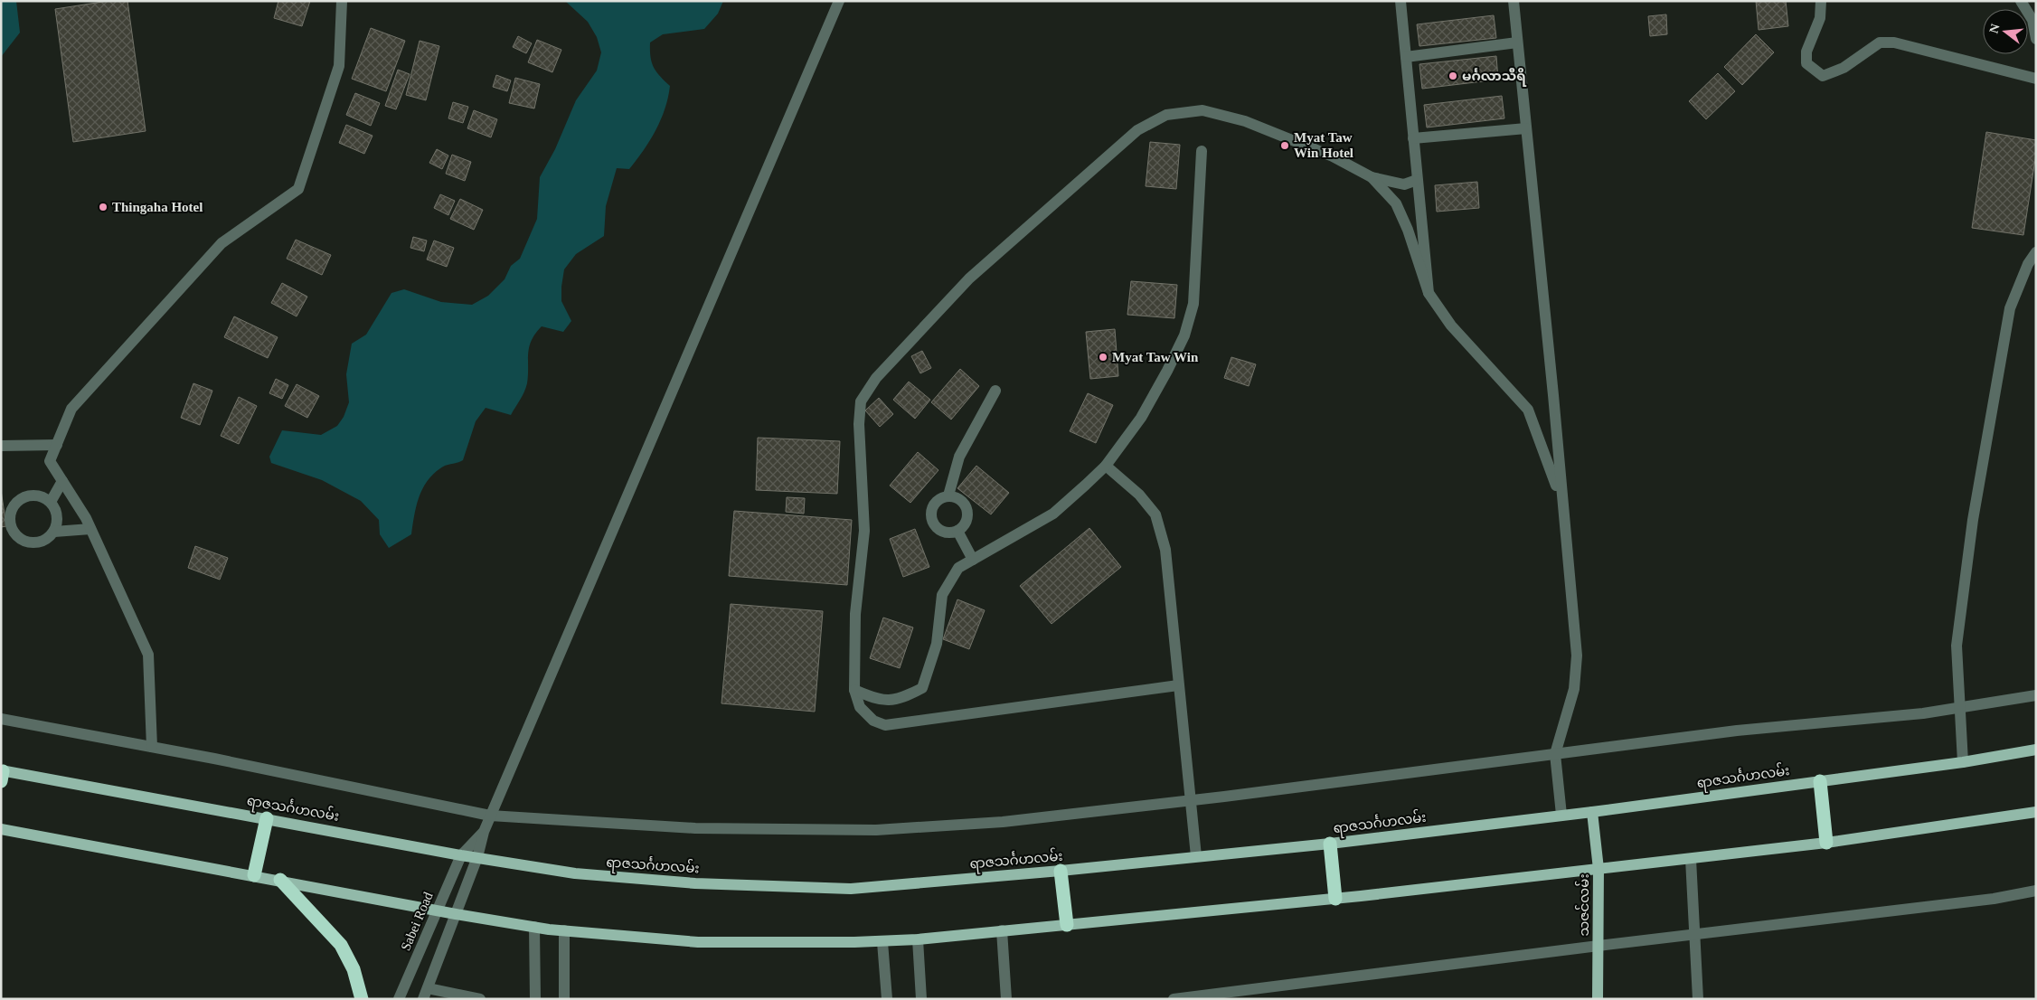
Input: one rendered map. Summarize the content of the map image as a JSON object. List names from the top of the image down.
{
  "streets": {
    "main road": ["ရာဇသင်္ဂဟလမ်း", "သဇင်လမ်း"],
    "street": ["Sabei Road"]
  },
  "crossings": [
    ["ရာဇသင်္ဂဟလမ်း", "သဇင်လမ်း"],
    ["ရာဇသင်္ဂဟလမ်း", "Sabei Road"]
  ],
  "places": [
    "မင်္ဂလာသီရိ",
    "Myat Taw Win Hotel",
    "Thingaha Hotel",
    "Myat Taw Win"
  ],
  "north": "left"
}
